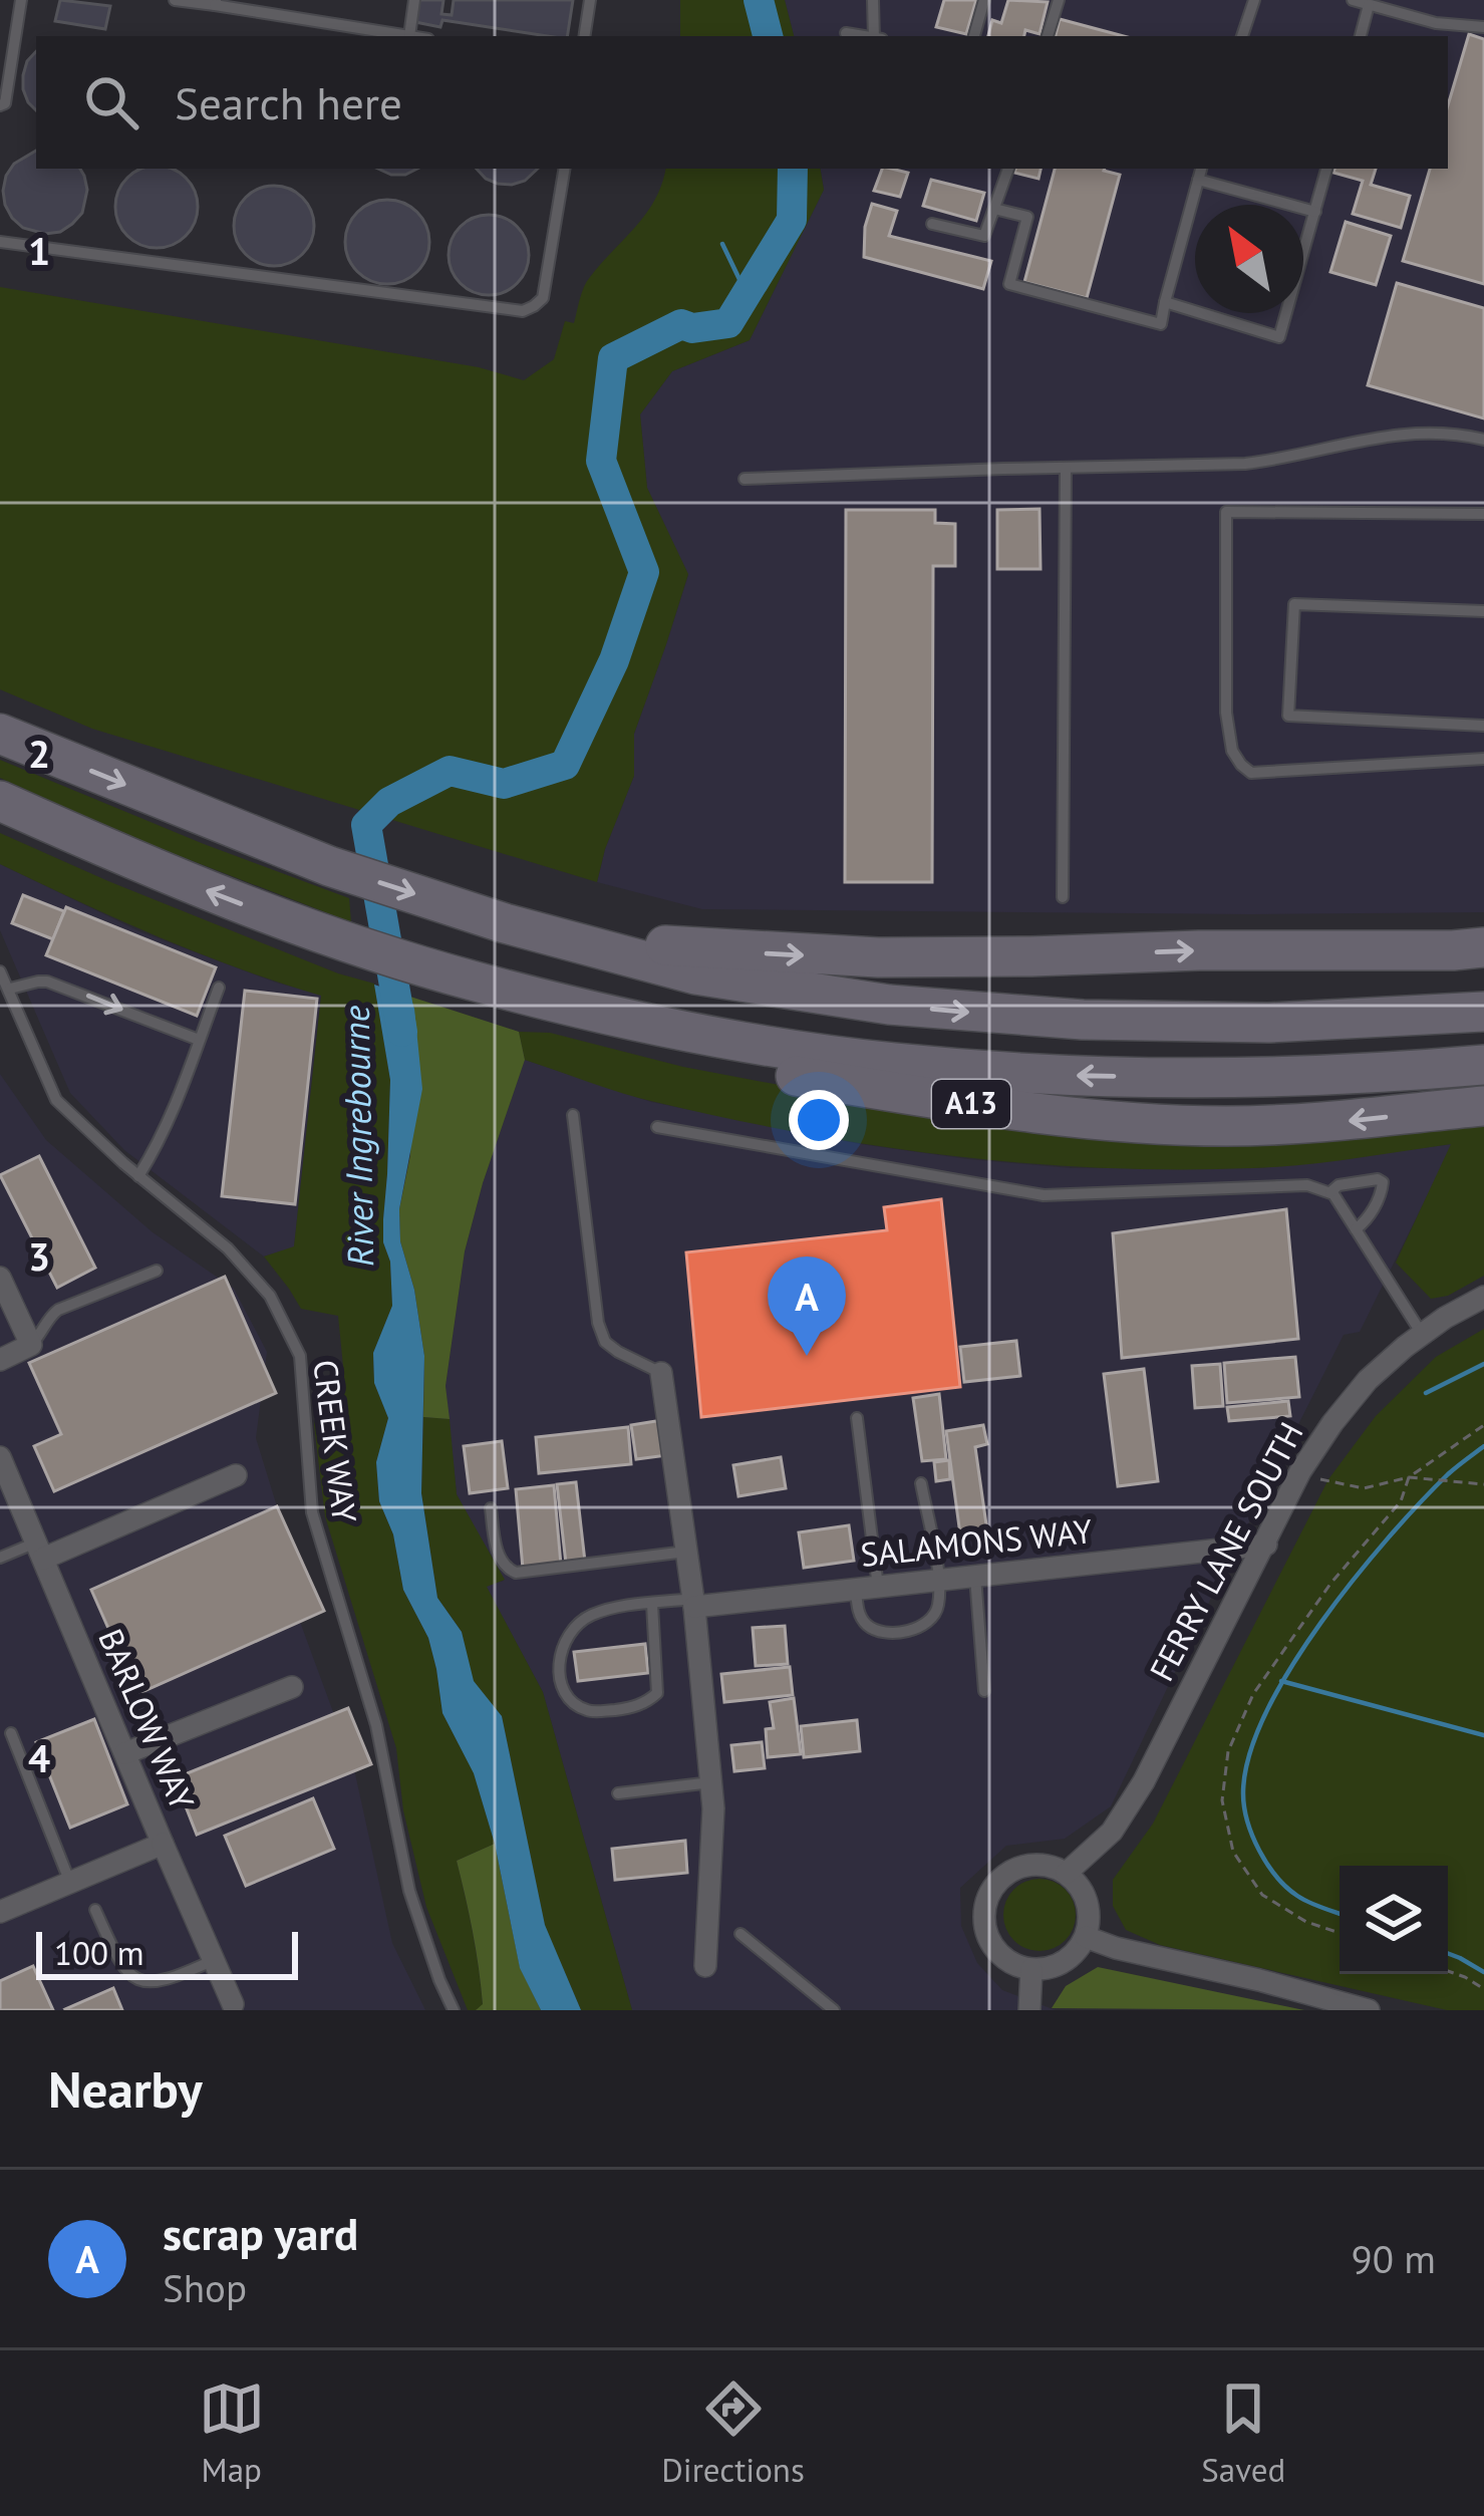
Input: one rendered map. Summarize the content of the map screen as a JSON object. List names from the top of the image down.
{
  "streets": {
    "highway": ["A13"],
    "street": ["SALAMONS WAY", "FERRY LANE SOUTH", "BARLOW WAY"],
    "lane": ["CREEK WAY"]
  },
  "crossings": [
    ["SALAMONS WAY", "FERRY LANE SOUTH"]
  ],
  "water": ["River Ingrebourne"],
  "scale_bar": "100 m",
  "north": "top left",
  "page": {
    "search": "Search here",
    "pins": "A",
    "scale": "100 m",
    "heading": "Nearby",
    "list": [
      {
        "mark": "A",
        "name": "scrap yard",
        "note": "Shop",
        "value": "90 m"
      }
    ],
    "nav": ["Map", "Directions", "Saved"]
  },
  "grid": {
    "rows": [
      "1",
      "2",
      "3",
      "4"
    ]
  }
}
